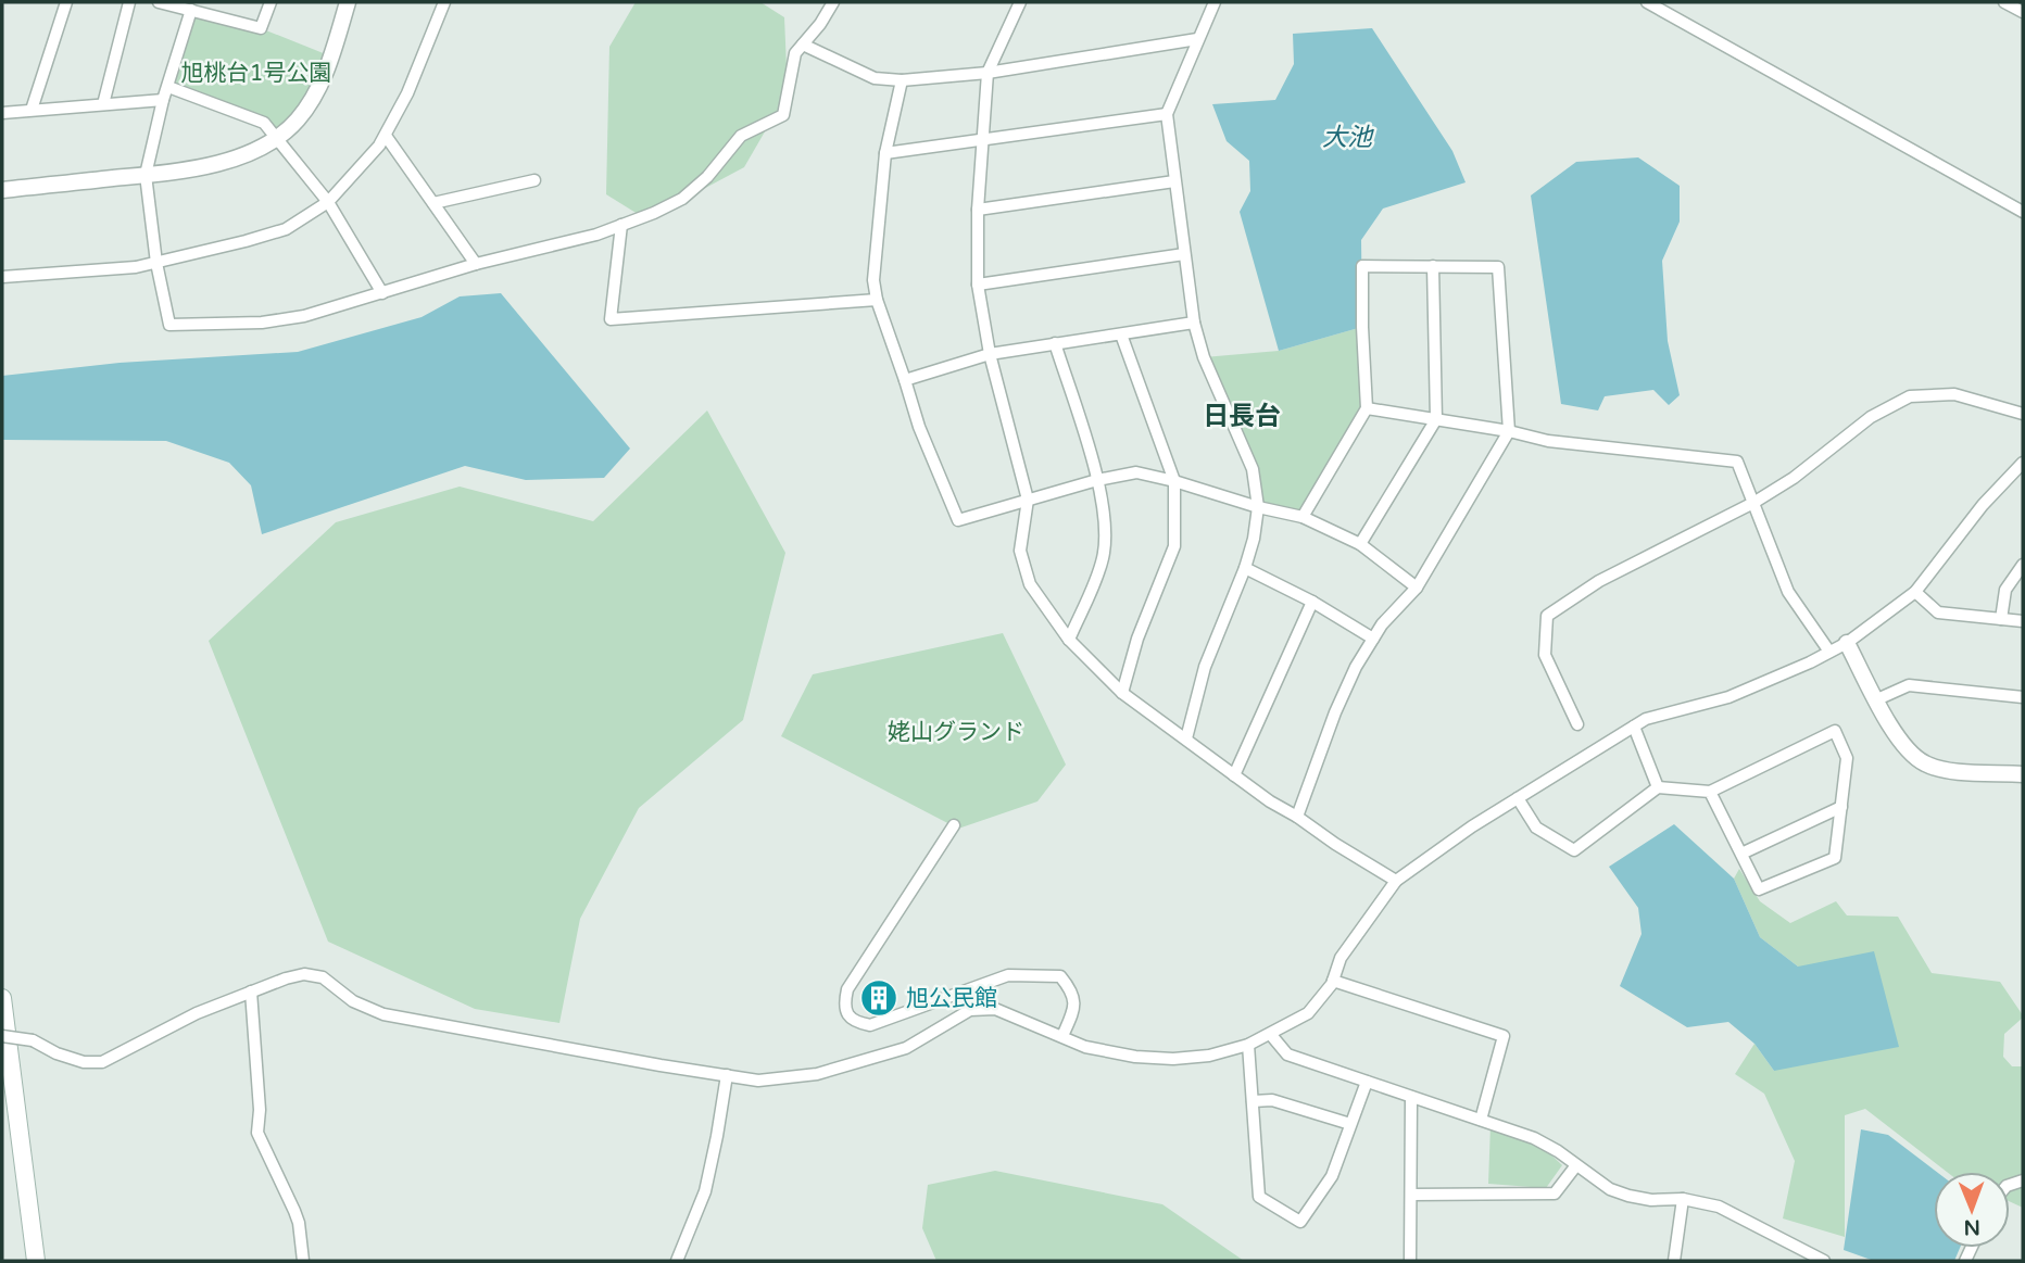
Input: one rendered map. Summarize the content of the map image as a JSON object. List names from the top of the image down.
{
  "districts": ["日長台"],
  "water": ["大池"],
  "parks": ["旭桃台1号公園", "姥山グランド"],
  "places": {
    "building": ["旭公民館"]
  },
  "north": "bottom"
}
